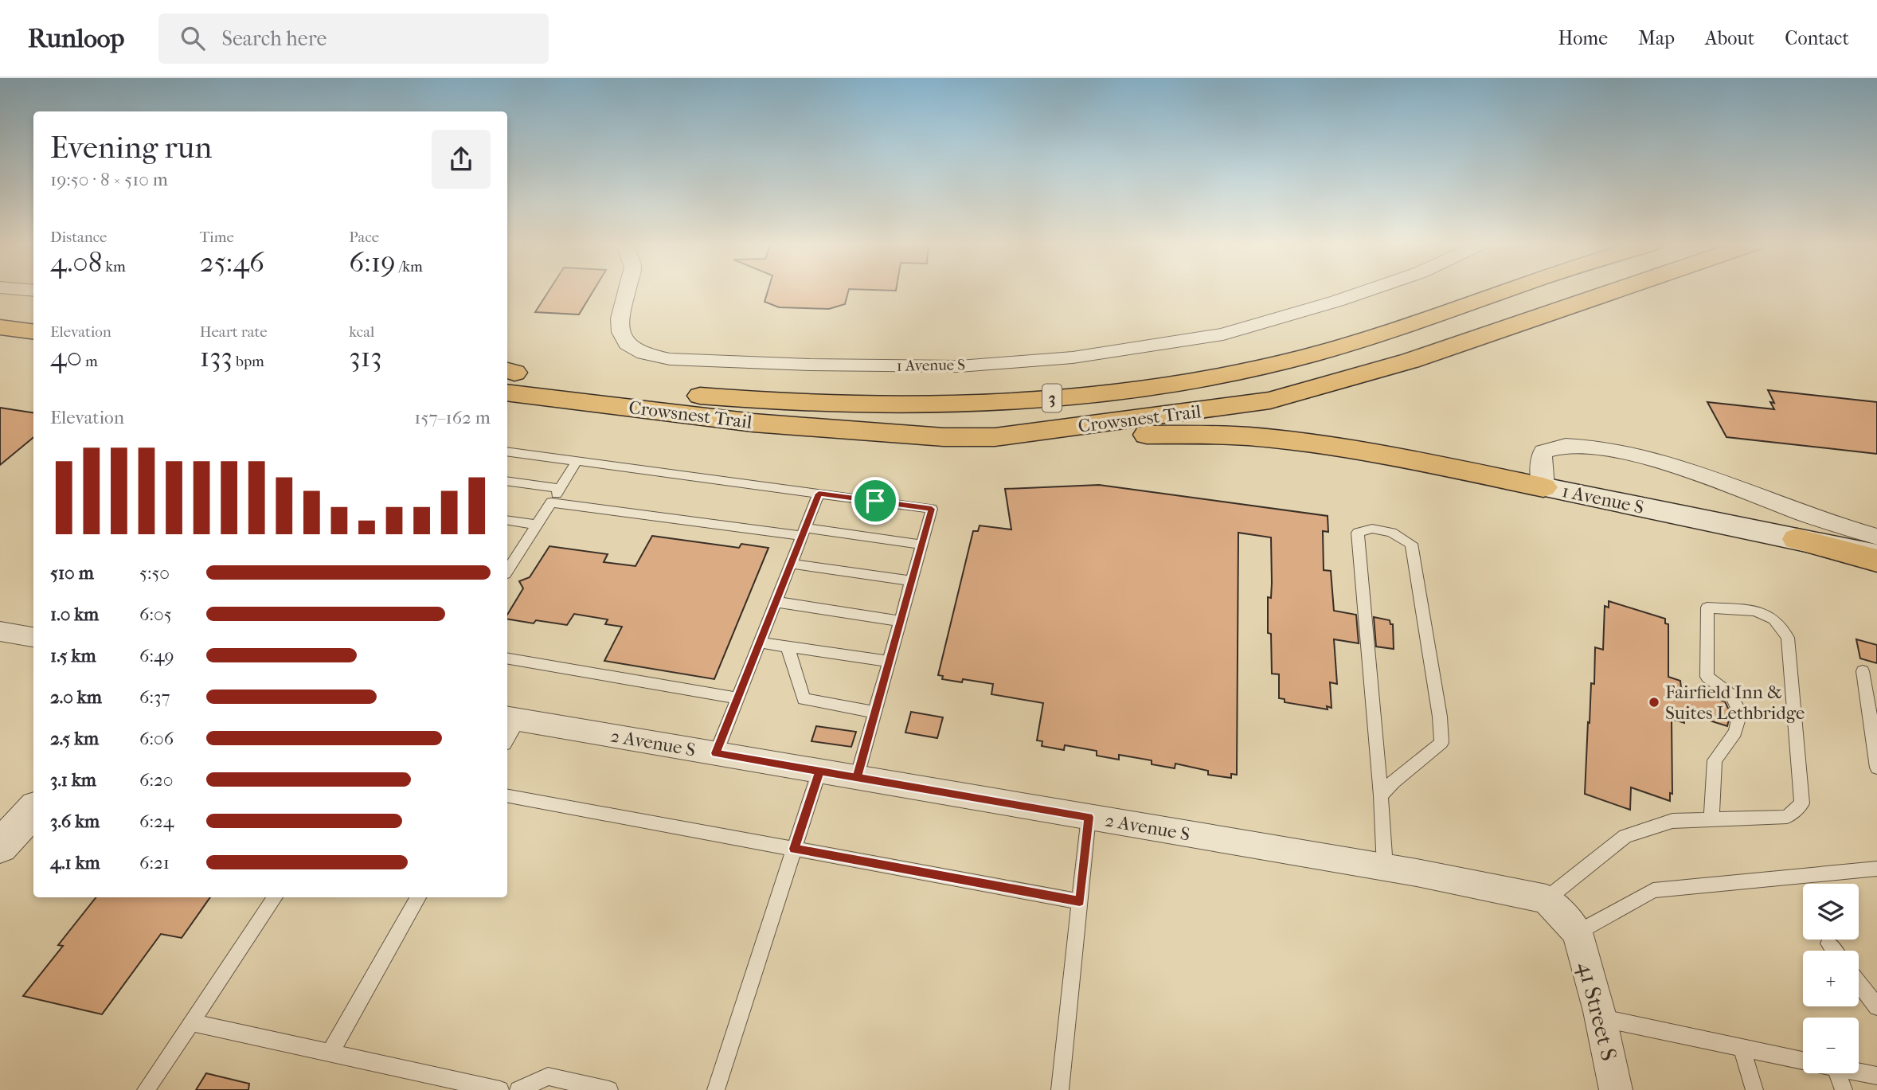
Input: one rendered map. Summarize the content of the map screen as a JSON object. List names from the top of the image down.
{
  "streets": {
    "highway": ["3", "Crowsnest Trail"],
    "main road": ["1 Avenue S"],
    "street": ["2 Avenue S", "41 Street S"]
  },
  "places": ["Fairfield Inn & Suites Lethbridge"],
  "page": {
    "header": "Runloop",
    "search": "Search here",
    "nav": [
      "Home",
      "Map",
      "About",
      "Contact"
    ],
    "heading": ["Evening run", "19:50 · 8 × 510 m"],
    "stats": [
      ["Distance", "4.08 km"],
      ["Time", "25:46"],
      ["Pace", "6:19 /km"],
      ["Elevation", "40 m"],
      ["Heart rate", "133 bpm"],
      ["kcal", "313"]
    ],
    "chart": ["Elevation", "157–162 m"],
    "list": [
      {
        "name": "510 m",
        "note": "5:50"
      },
      {
        "name": "1.0 km",
        "note": "6:05"
      },
      {
        "name": "1.5 km",
        "note": "6:49"
      },
      {
        "name": "2.0 km",
        "note": "6:37"
      },
      {
        "name": "2.5 km",
        "note": "6:06"
      },
      {
        "name": "3.1 km",
        "note": "6:20"
      },
      {
        "name": "3.6 km",
        "note": "6:24"
      },
      {
        "name": "4.1 km",
        "note": "6:21"
      }
    ],
    "map_buttons": ["+", "−"]
  }
}
